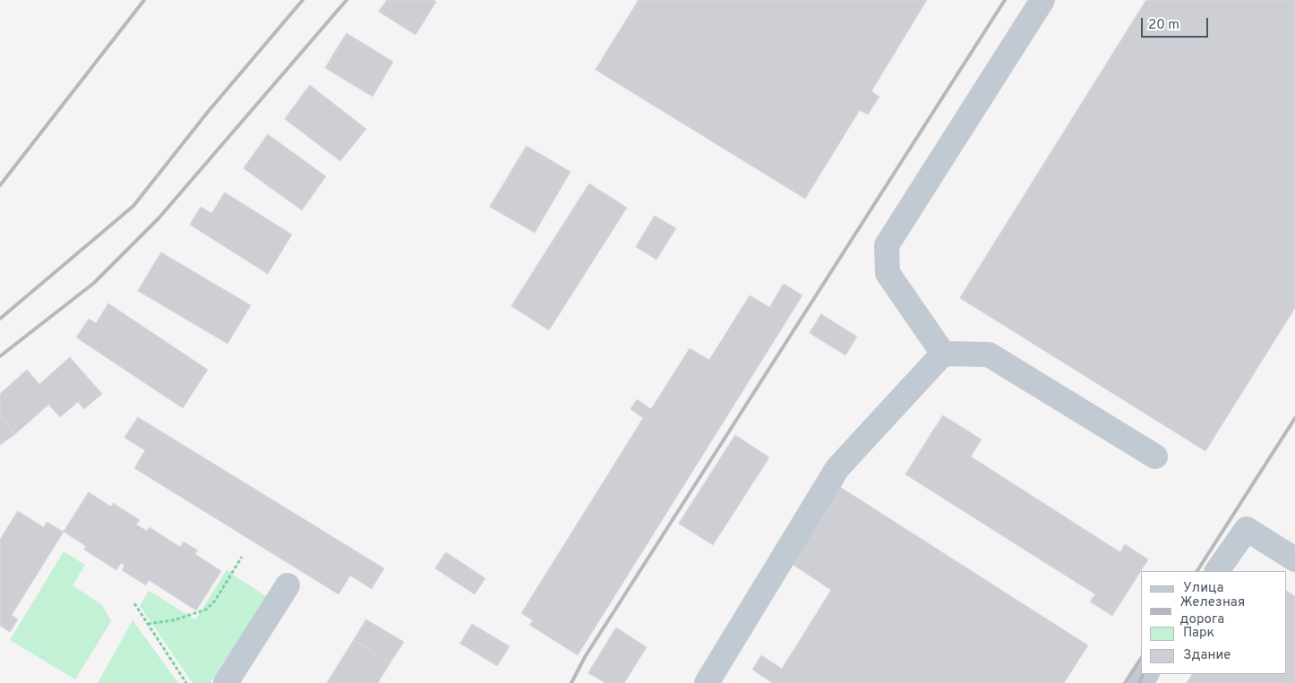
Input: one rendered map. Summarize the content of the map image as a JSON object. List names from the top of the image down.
{
  "legend": [
    "Улица",
    "Железная дорога",
    "Парк",
    "Здание"
  ],
  "scale_bar": "20 m"
}
